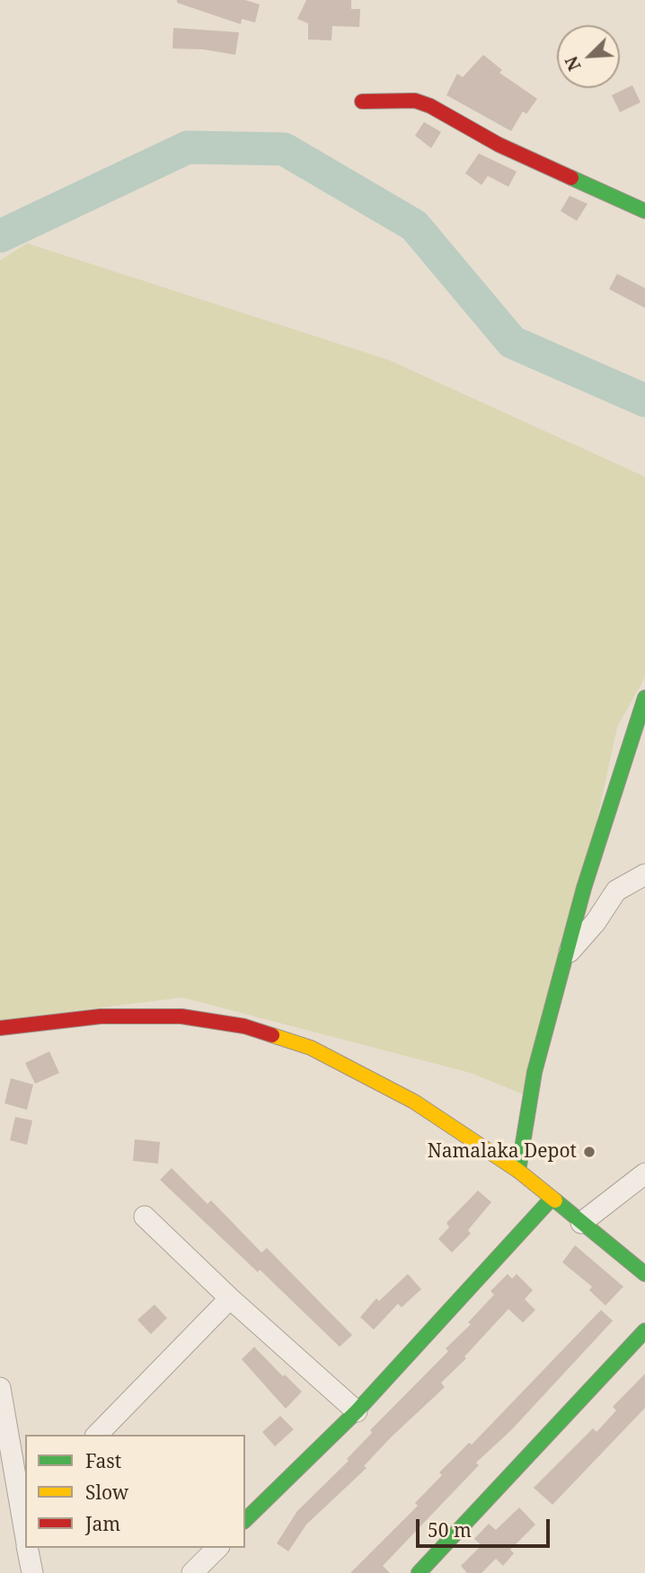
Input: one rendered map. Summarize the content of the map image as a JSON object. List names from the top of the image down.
{
  "places": ["Namalaka Depot"],
  "legend": ["Fast", "Slow", "Jam"],
  "scale_bar": "50 m",
  "north": "bottom left"
}
